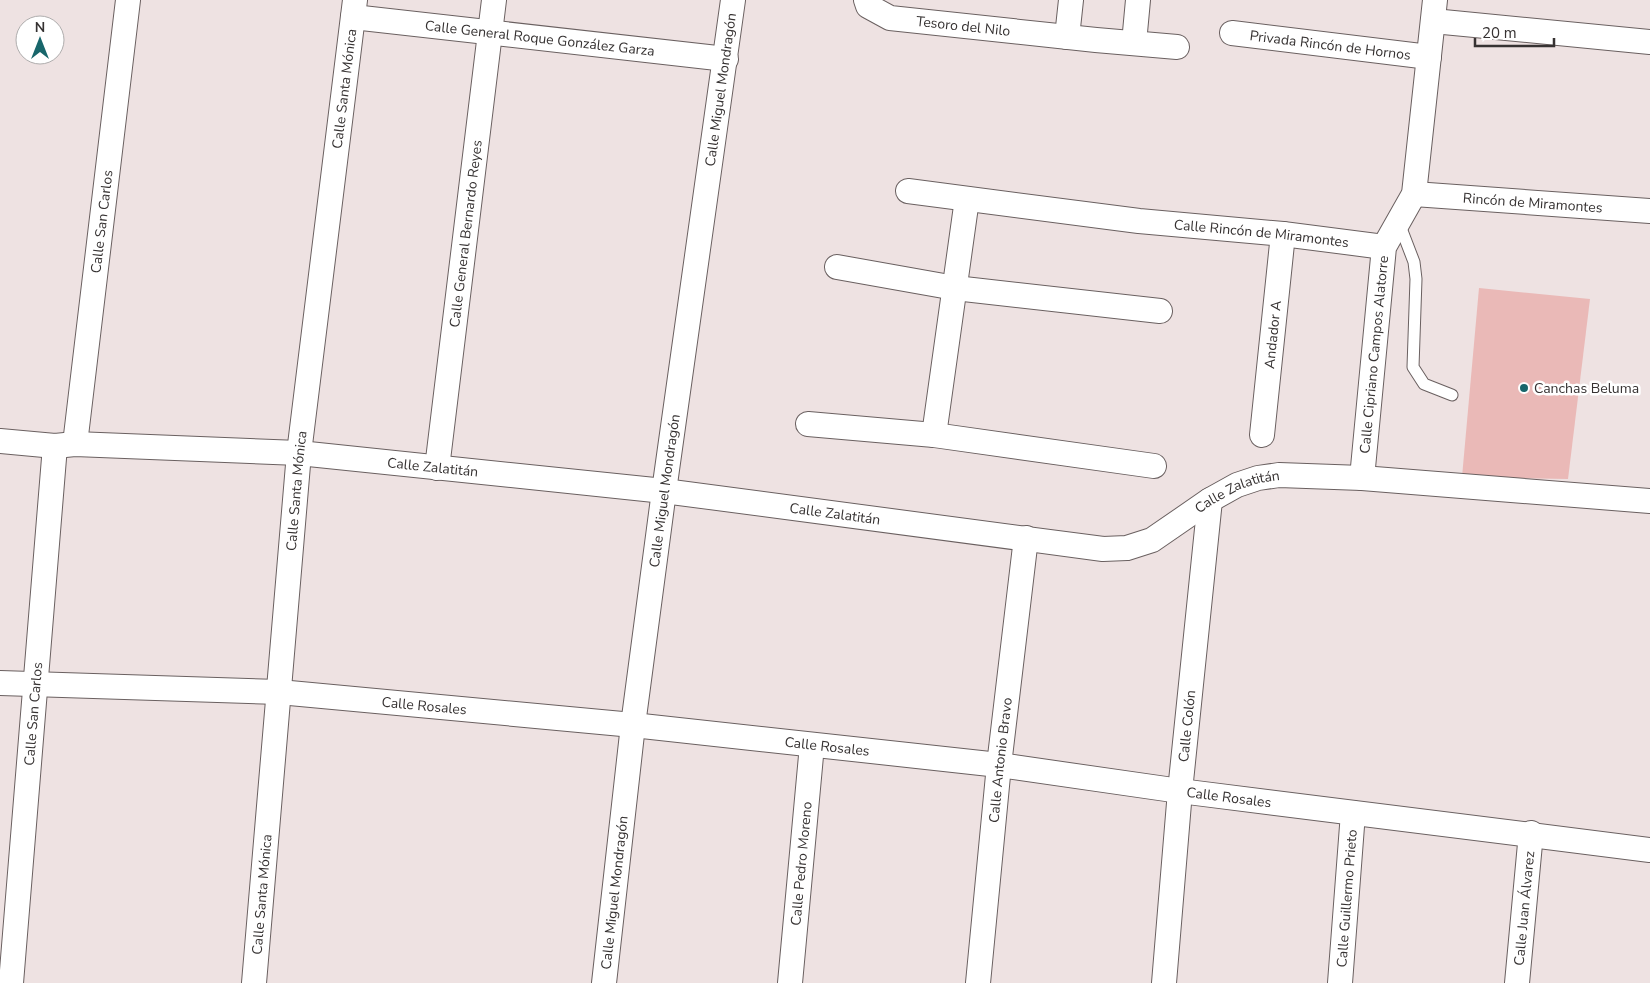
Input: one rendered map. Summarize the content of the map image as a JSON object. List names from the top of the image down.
{
  "streets": {
    "street": [
      "Tesoro del Nilo",
      "Calle General Roque González Garza",
      "Privada Rincón de Hornos",
      "Calle Santa Mónica",
      "Calle Miguel Mondragón",
      "Rincón de Miramontes",
      "Calle San Carlos",
      "Calle Rincón de Miramontes",
      "Calle General Bernardo Reyes",
      "Andador A",
      "Calle Cipriano Campos Alatorre",
      "Calle Zalatitán",
      "Calle Rosales",
      "Calle Colón",
      "Calle Antonio Bravo",
      "Calle Pedro Moreno",
      "Calle Guillermo Prieto",
      "Calle Juan Álvarez"
    ]
  },
  "crossings": [
    ["Calle General Roque González Garza", "Calle Santa Mónica"],
    ["Calle General Roque González Garza", "Calle Miguel Mondragón"],
    ["Calle General Roque González Garza", "Calle General Bernardo Reyes"],
    ["Privada Rincón de Hornos", "Calle Cipriano Campos Alatorre"],
    ["Calle Santa Mónica", "Calle Zalatitán"],
    ["Calle Santa Mónica", "Calle Rosales"],
    ["Calle Miguel Mondragón", "Calle Zalatitán"],
    ["Calle Miguel Mondragón", "Calle Rosales"],
    ["Rincón de Miramontes", "Calle Cipriano Campos Alatorre"],
    ["Calle San Carlos", "Calle Zalatitán"],
    ["Calle San Carlos", "Calle Rosales"],
    ["Calle Rincón de Miramontes", "Andador A"],
    ["Calle Rincón de Miramontes", "Calle Cipriano Campos Alatorre"],
    ["Calle General Bernardo Reyes", "Calle Zalatitán"],
    ["Calle Cipriano Campos Alatorre", "Calle Zalatitán"],
    ["Calle Zalatitán", "Calle Colón"],
    ["Calle Zalatitán", "Calle Antonio Bravo"],
    ["Calle Rosales", "Calle Colón"],
    ["Calle Rosales", "Calle Antonio Bravo"],
    ["Calle Rosales", "Calle Pedro Moreno"],
    ["Calle Rosales", "Calle Guillermo Prieto"],
    ["Calle Rosales", "Calle Juan Álvarez"]
  ],
  "places": ["Canchas Beluma"],
  "scale_bar": "20 m",
  "north": "top"
}
